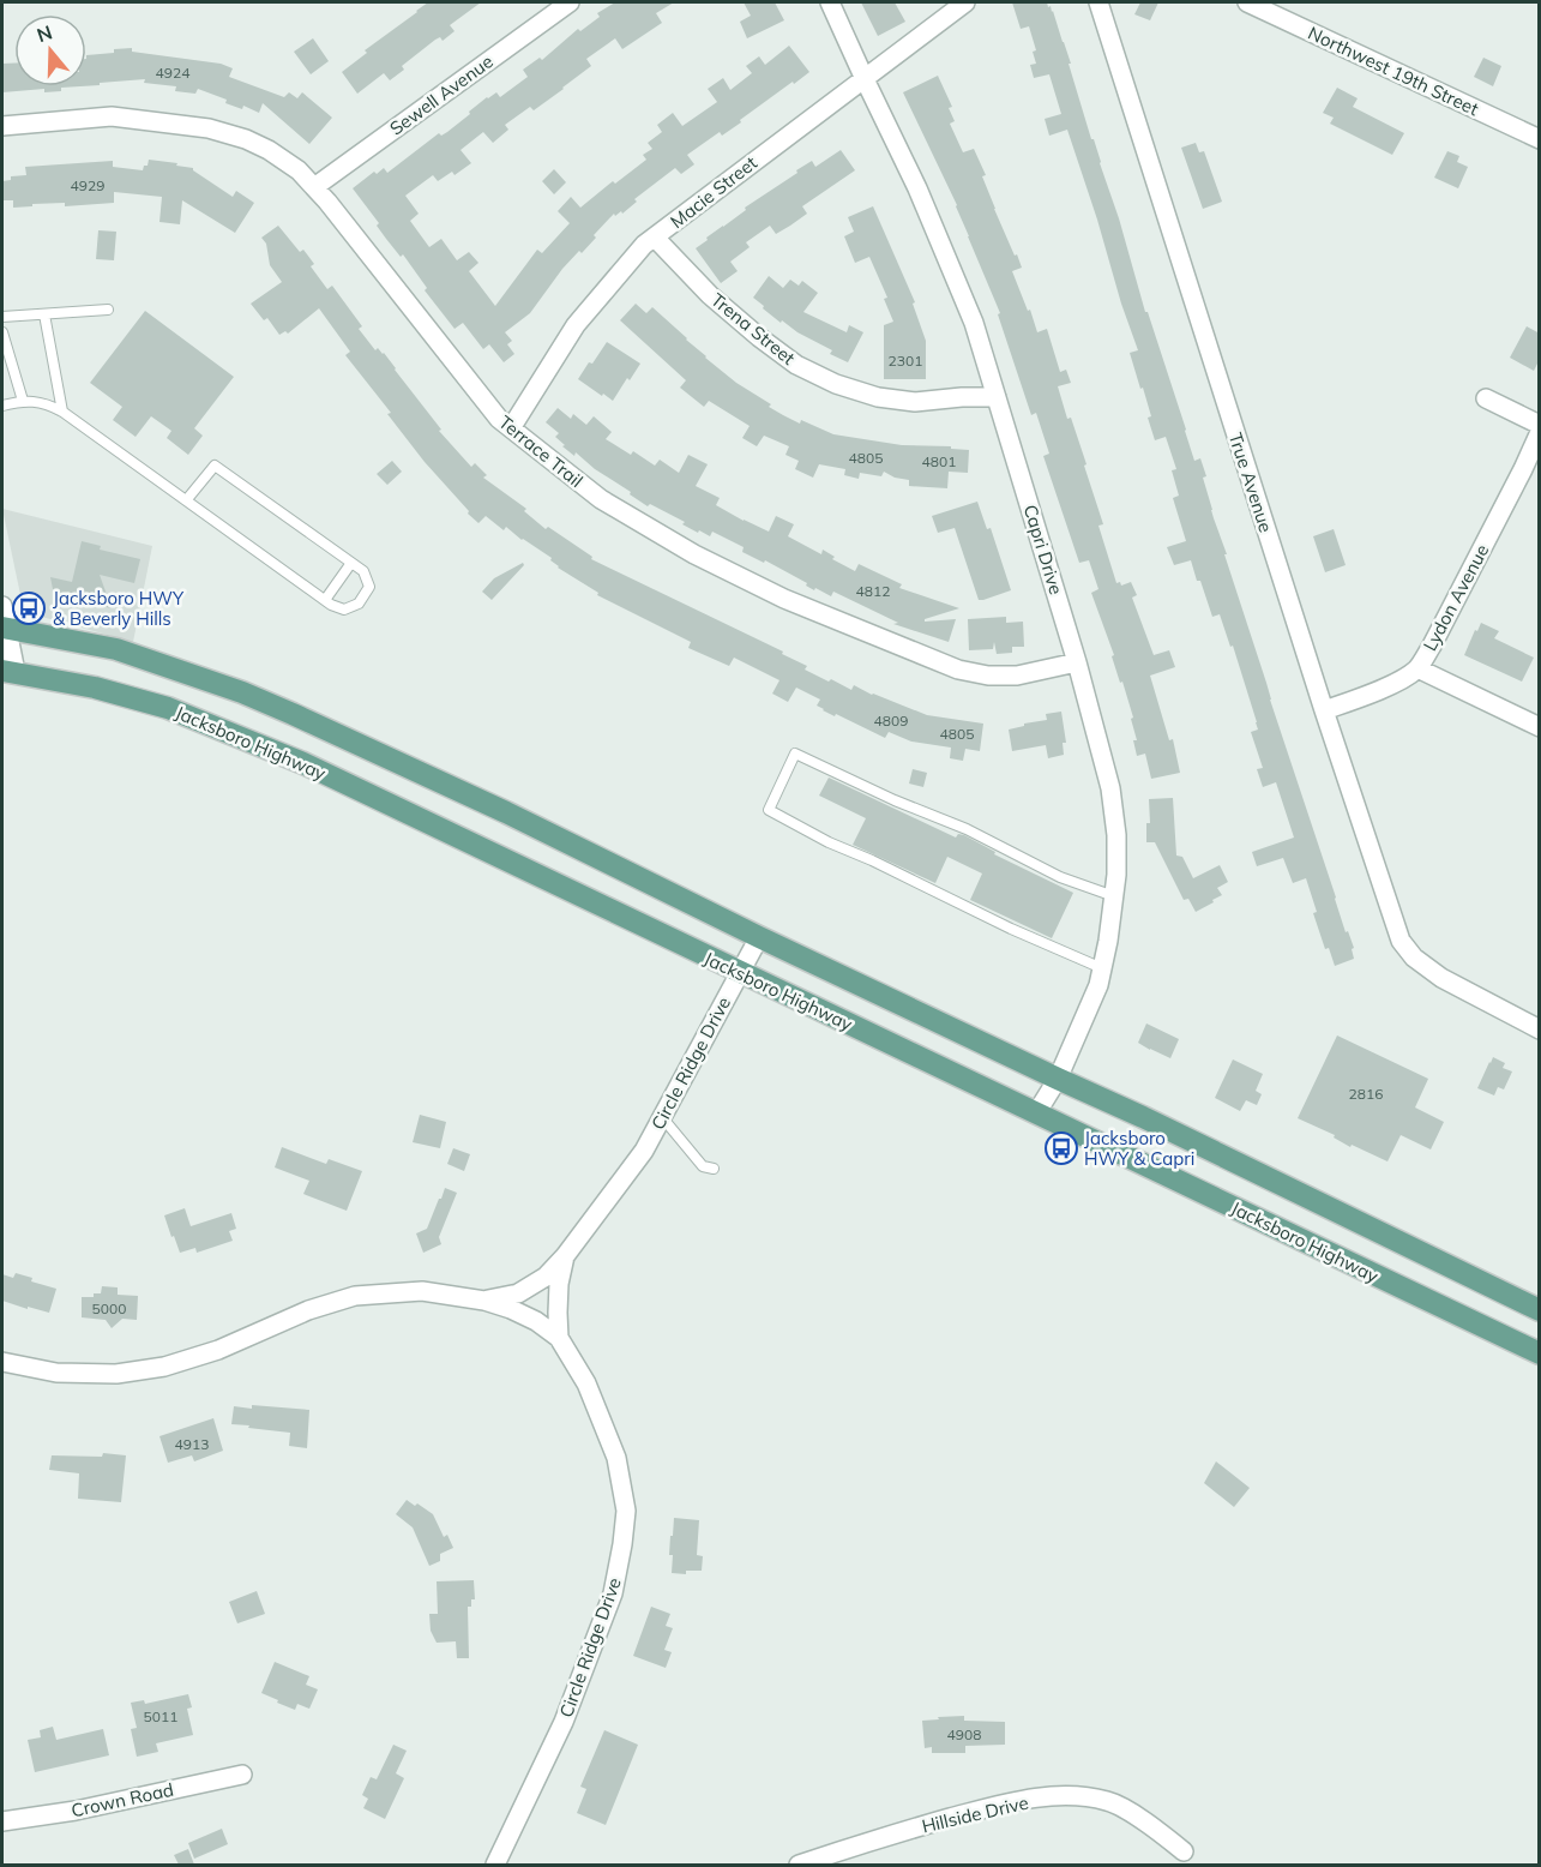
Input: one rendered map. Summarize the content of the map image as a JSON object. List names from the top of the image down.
{
  "streets": {
    "main road": ["Jacksboro Highway"],
    "street": [
      "Northwest 19th Street",
      "Sewell Avenue",
      "Macie Street",
      "Trena Street",
      "Terrace Trail",
      "True Avenue",
      "Capri Drive",
      "Lydon Avenue",
      "Circle Ridge Drive",
      "Crown Road",
      "Hillside Drive"
    ]
  },
  "crossings": [
    ["Sewell Avenue", "Terrace Trail"],
    ["Macie Street", "Trena Street"],
    ["Macie Street", "Terrace Trail"],
    ["Macie Street", "Capri Drive"],
    ["Trena Street", "Capri Drive"],
    ["Terrace Trail", "Capri Drive"],
    ["True Avenue", "Lydon Avenue"],
    ["Capri Drive", "Jacksboro Highway"],
    ["Jacksboro Highway", "Circle Ridge Drive"]
  ],
  "places": {
    "bus stop": ["Jacksboro HWY & Beverly Hills", "Jacksboro HWY & Capri"]
  },
  "house_numbers": [
    "4924",
    "4929",
    "2301",
    "4805",
    "4801",
    "4812",
    "4809",
    "4805",
    "2816",
    "5000",
    "4913",
    "5011",
    "4908"
  ],
  "north": "top"
}
